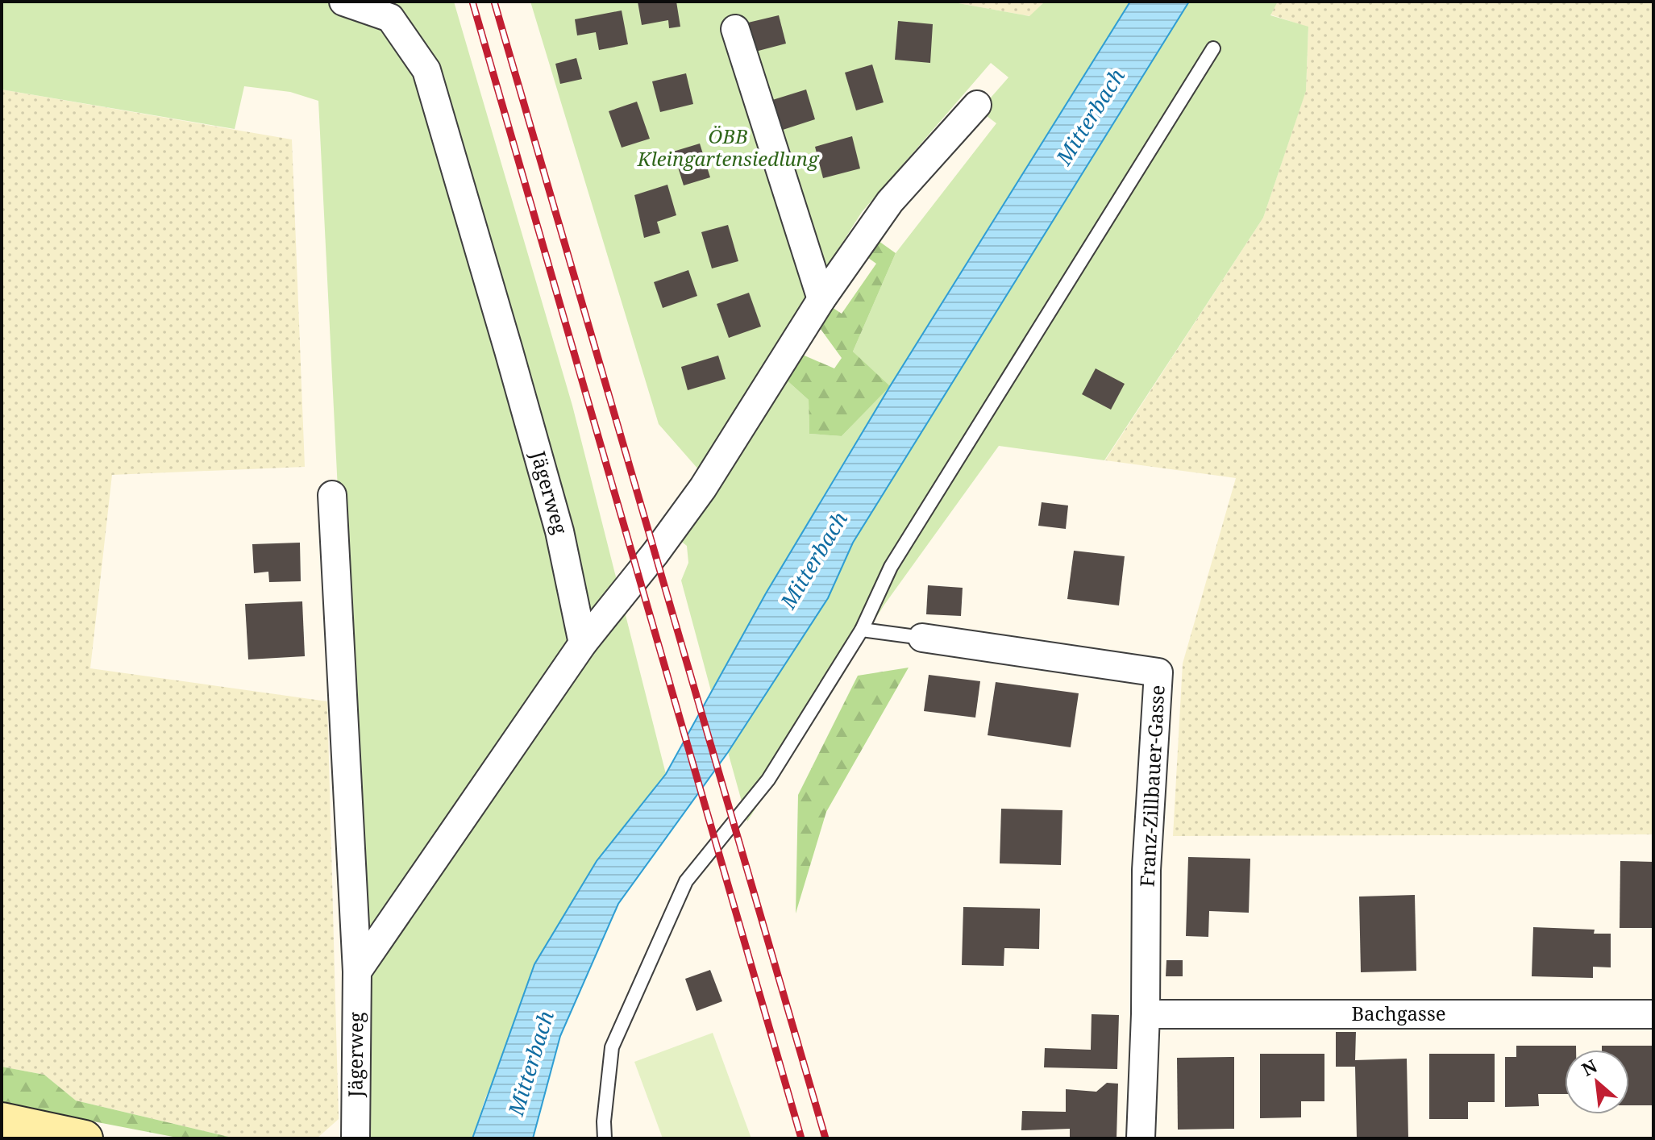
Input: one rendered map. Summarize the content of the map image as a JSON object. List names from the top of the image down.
{
  "streets": {
    "street": ["Jägerweg", "Franz-Zillbauer-Gasse", "Bachgasse"]
  },
  "crossings": [
    ["Franz-Zillbauer-Gasse", "Bachgasse"]
  ],
  "water": ["Mitterbach"],
  "parks": ["ÖBB Kleingartensiedlung"],
  "north": "top left"
}
